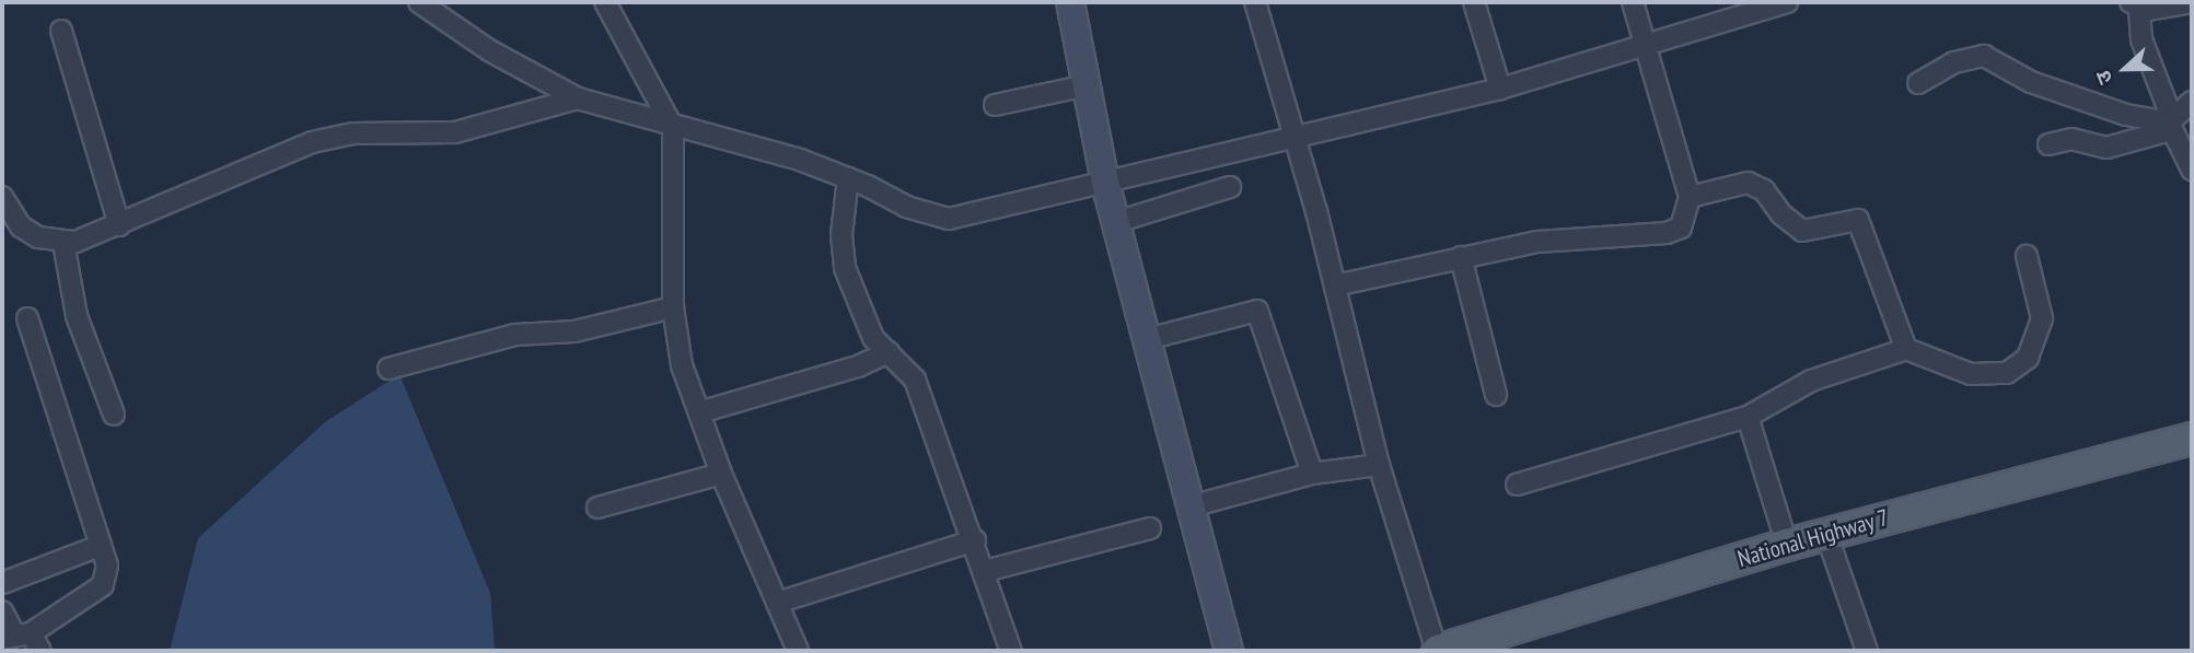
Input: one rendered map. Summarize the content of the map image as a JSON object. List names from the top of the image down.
{
  "streets": {
    "main road": ["National Highway 7"]
  },
  "north": "left"
}
